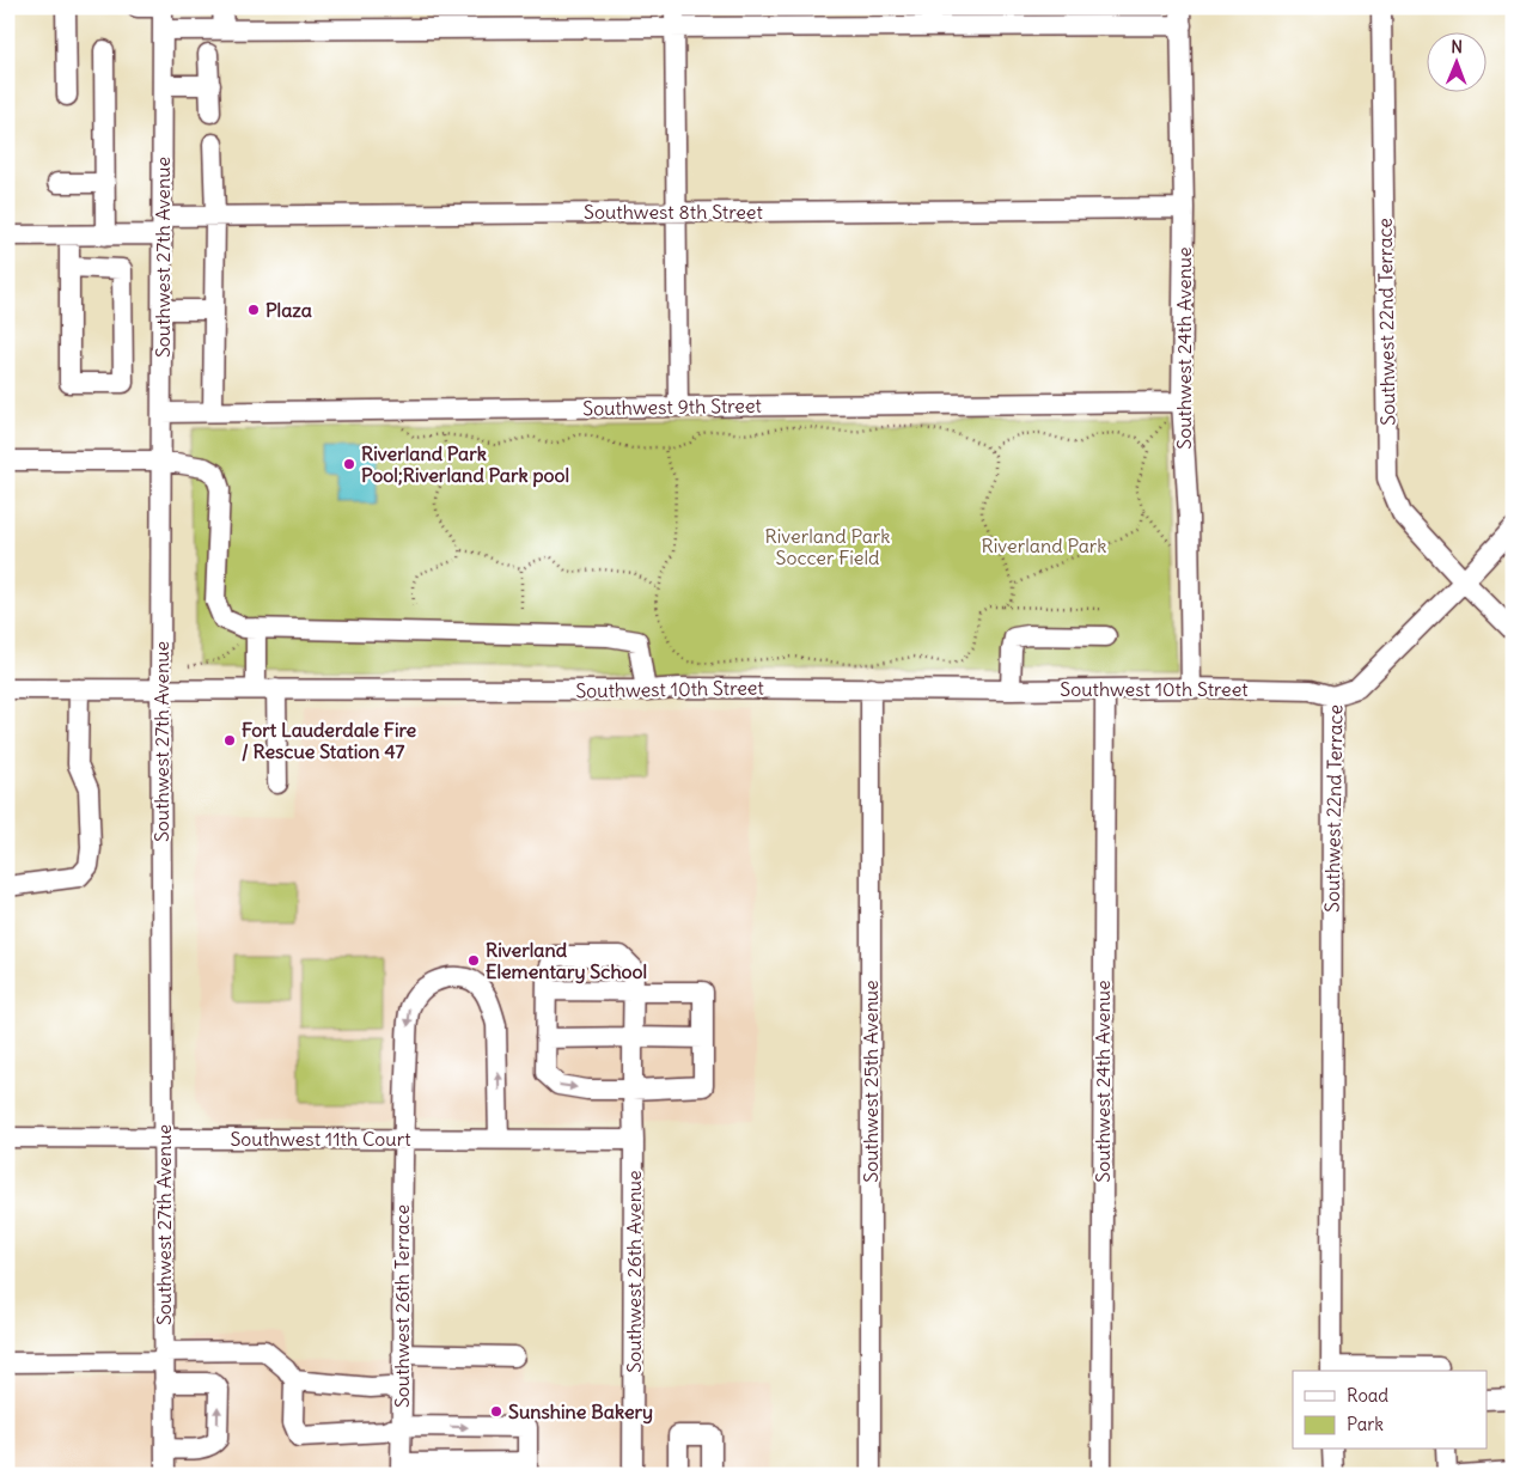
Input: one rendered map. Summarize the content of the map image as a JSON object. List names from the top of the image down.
{
  "streets": {
    "street": [
      "Southwest 8th Street",
      "Southwest 27th Avenue",
      "Southwest 22nd Terrace",
      "Southwest 24th Avenue",
      "Southwest 9th Street",
      "Southwest 10th Street",
      "Southwest 25th Avenue",
      "Southwest 11th Court",
      "Southwest 26th Avenue",
      "Southwest 26th Terrace"
    ]
  },
  "crossings": [
    ["Southwest 8th Street", "Southwest 27th Avenue"],
    ["Southwest 8th Street", "Southwest 24th Avenue"],
    ["Southwest 27th Avenue", "Southwest 9th Street"],
    ["Southwest 27th Avenue", "Southwest 10th Street"],
    ["Southwest 27th Avenue", "Southwest 11th Court"],
    ["Southwest 22nd Terrace", "Southwest 10th Street"],
    ["Southwest 24th Avenue", "Southwest 9th Street"],
    ["Southwest 24th Avenue", "Southwest 10th Street"],
    ["Southwest 10th Street", "Southwest 25th Avenue"],
    ["Southwest 11th Court", "Southwest 26th Avenue"],
    ["Southwest 11th Court", "Southwest 26th Terrace"]
  ],
  "parks": ["Riverland Park Soccer Field", "Riverland Park"],
  "places": [
    "Plaza",
    "Riverland Park Pool;Riverland Park pool",
    "Fort Lauderdale Fire / Rescue Station 47",
    "Riverland Elementary School",
    "Sunshine Bakery"
  ],
  "legend": ["Road", "Park"],
  "north": "top"
}
